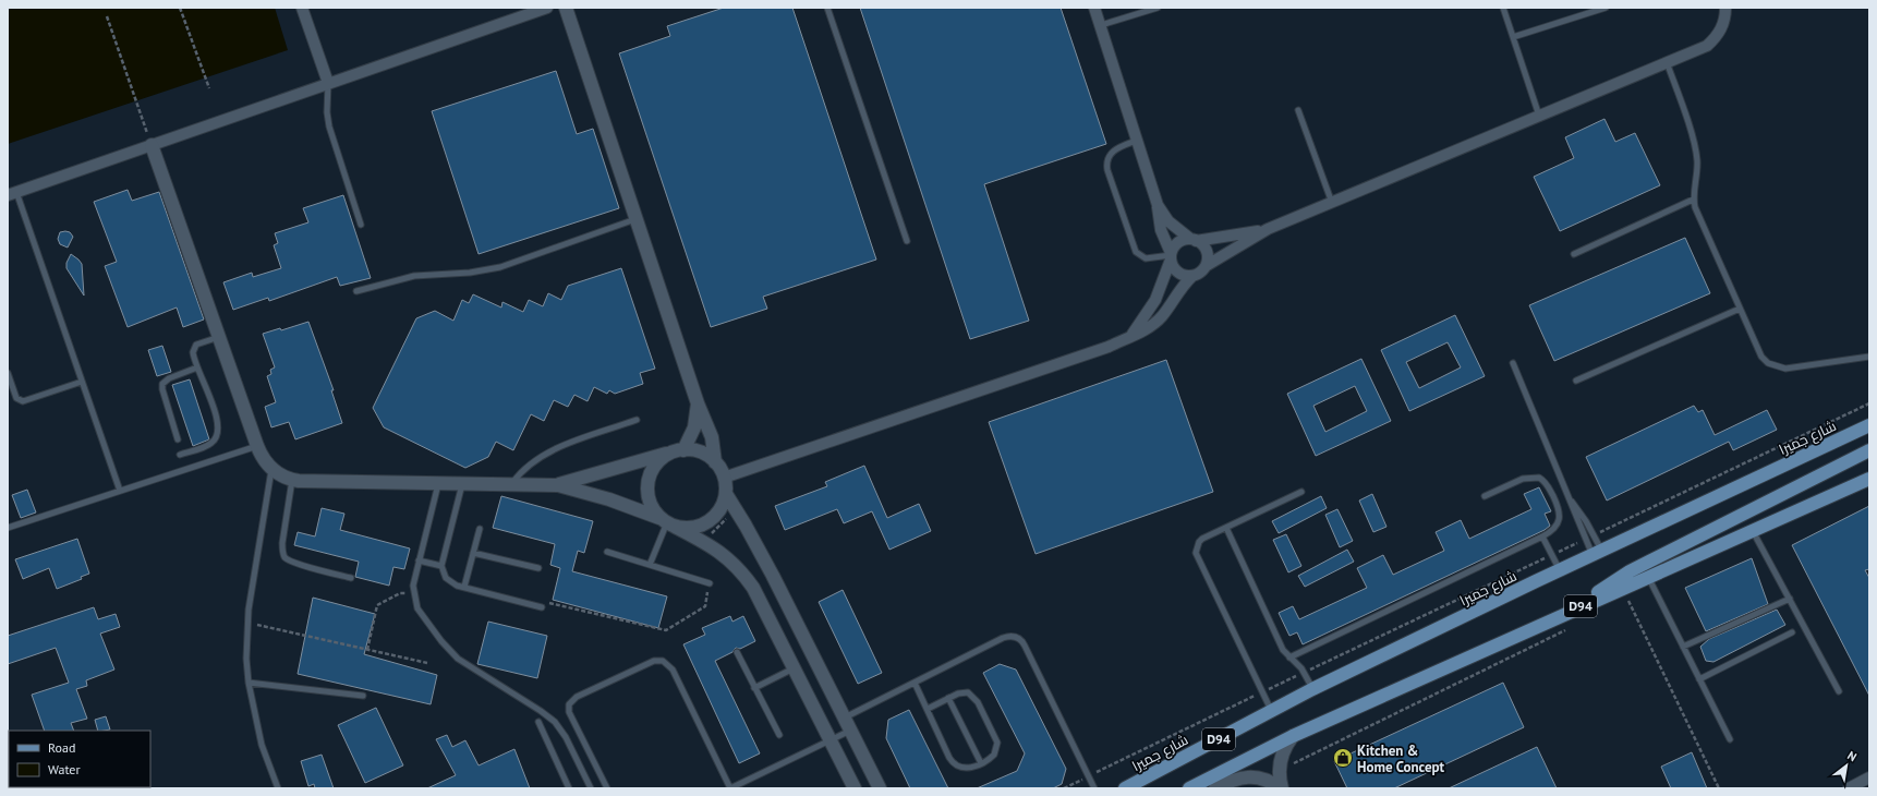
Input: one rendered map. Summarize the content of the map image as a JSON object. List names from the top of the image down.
{
  "streets": {
    "main road": ["شارع جميرا", "D94"]
  },
  "places": {
    "shop": ["Kitchen & Home Concept"]
  },
  "legend": ["Road", "Water"],
  "north": "top right"
}
